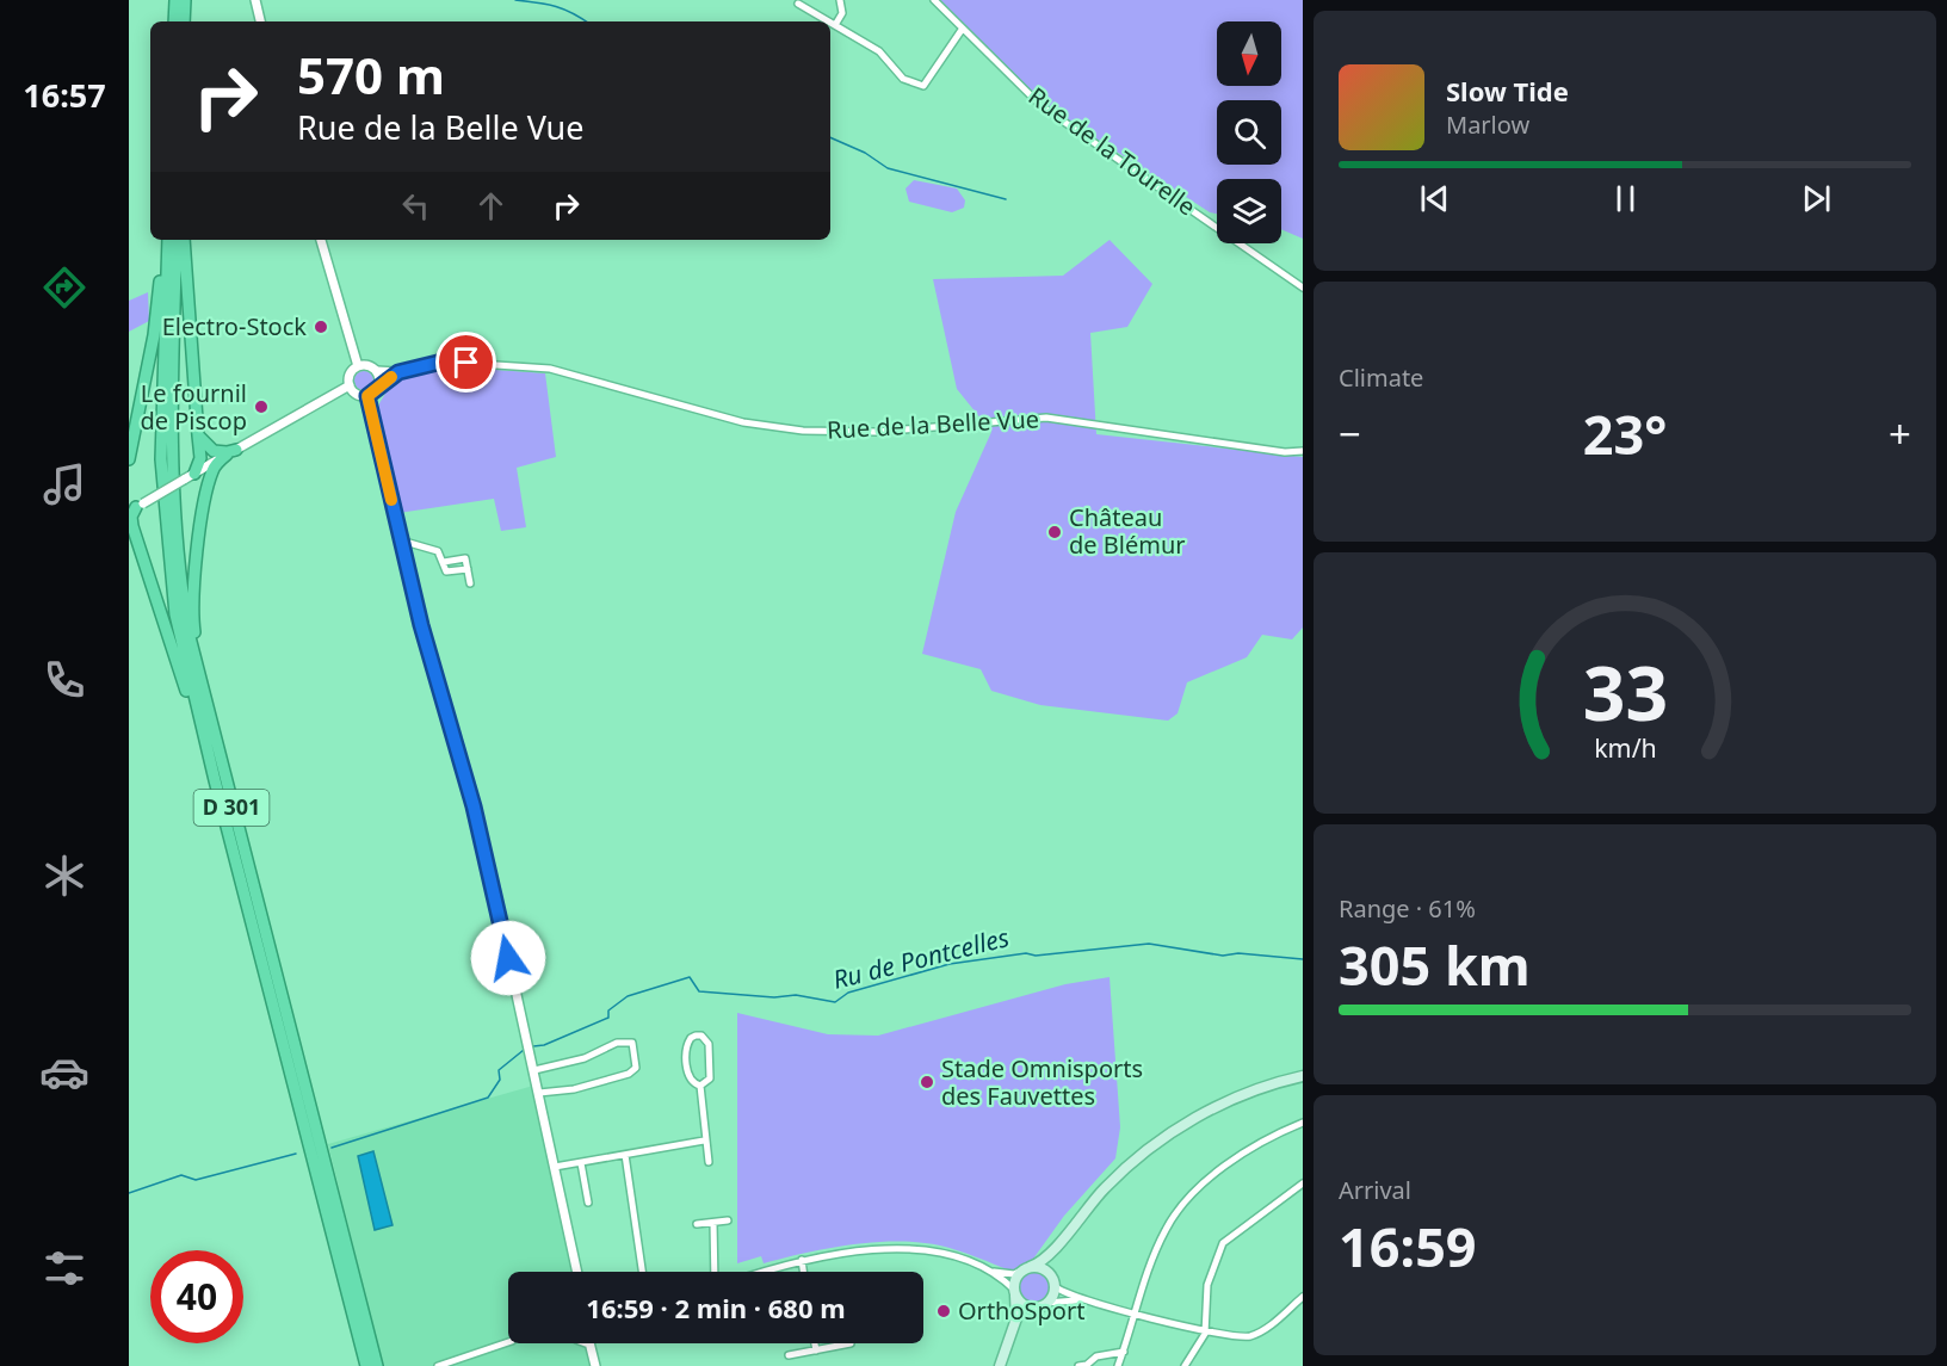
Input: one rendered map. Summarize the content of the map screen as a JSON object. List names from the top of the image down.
{
  "streets": {
    "highway": ["D 301"],
    "street": ["Rue de la Tourelle", "Rue de la Belle Vue"]
  },
  "water": ["Ru de Pontcelles"],
  "places": [
    "Electro-Stock",
    "Le fournil de Piscop",
    "Château de Blémur",
    "Stade Omnisports des Fauvettes",
    "OrthoSport"
  ],
  "north": "bottom",
  "page": {
    "tabs": "16:57",
    "turn": ["570 m", "Rue de la Belle Vue"],
    "song": ["Slow Tide", "Marlow"],
    "tile": [
      "Climate",
      ["Range · 61%", "305 km"],
      ["Arrival", "16:59"]
    ],
    "heat": ["−", "23°", "+"],
    "limit": "40",
    "trip": "16:59 · 2 min · 680 m",
    "gauge": ["33", "km/h"]
  }
}
